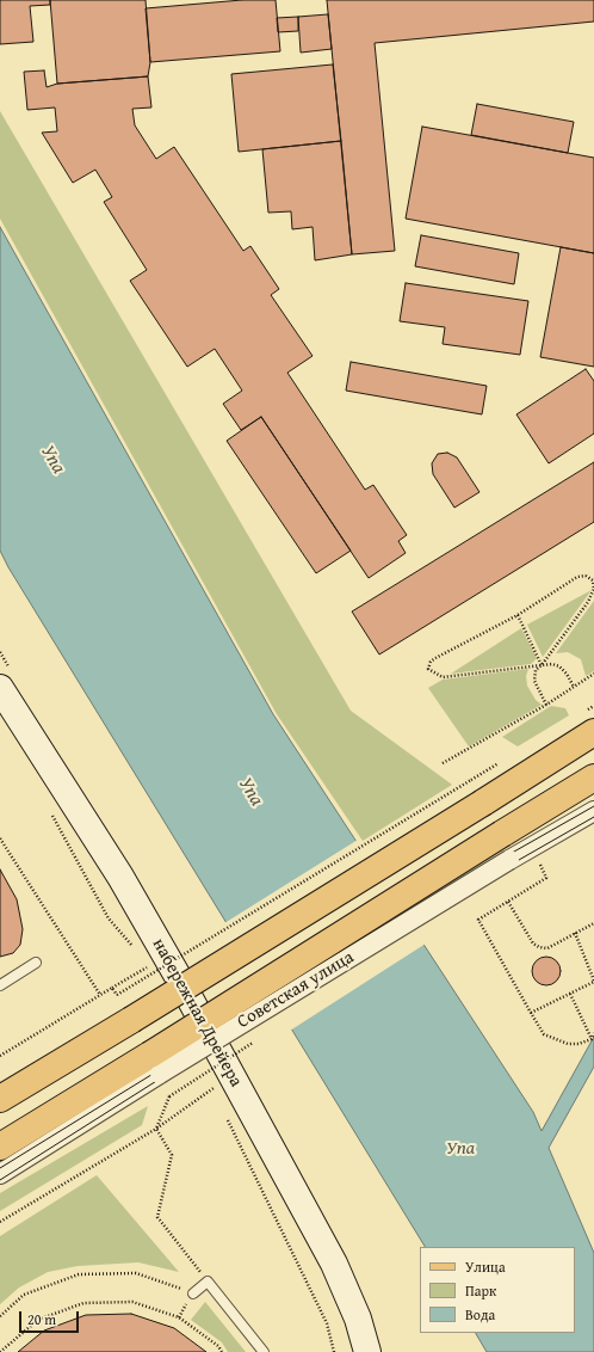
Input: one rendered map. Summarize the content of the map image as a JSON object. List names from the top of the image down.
{
  "streets": {
    "main road": ["Советская улица", "набережная Дрейера"]
  },
  "water": ["Упа"],
  "legend": ["Улица", "Парк", "Вода"],
  "scale_bar": "20 m"
}
